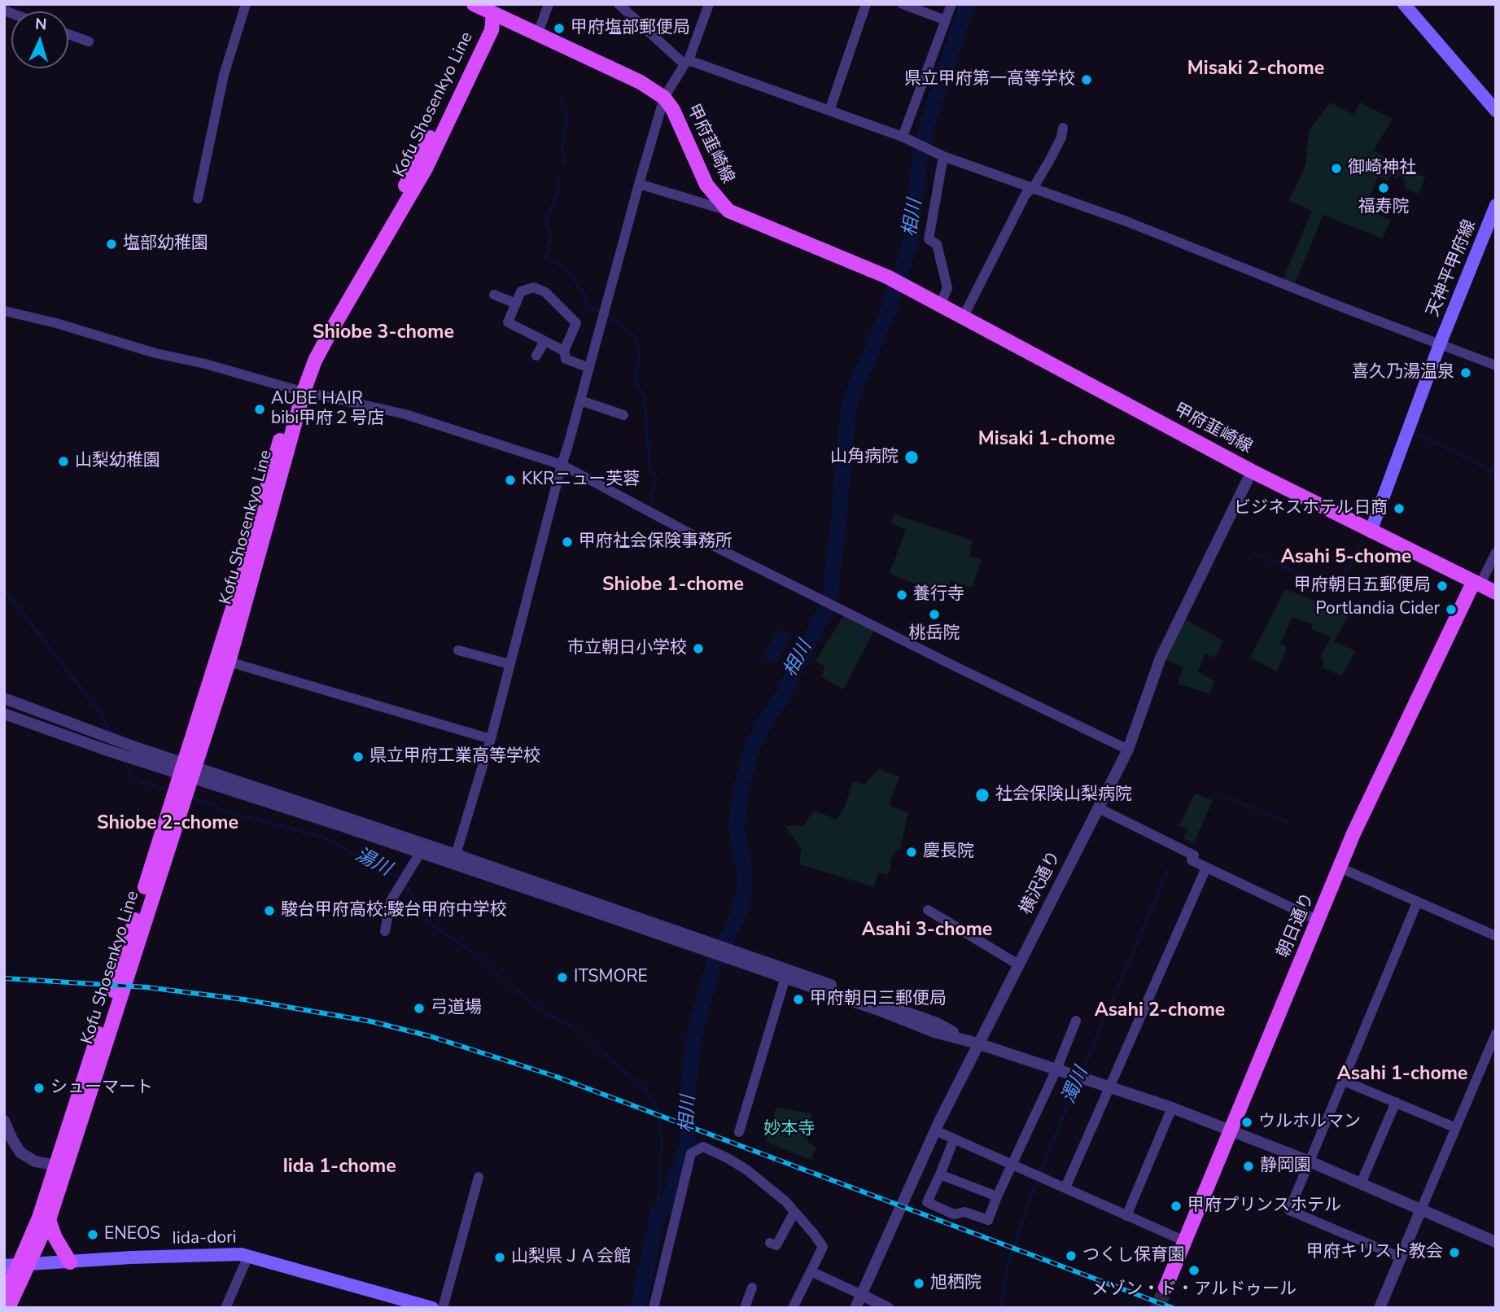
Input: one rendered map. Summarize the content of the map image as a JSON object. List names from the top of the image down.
{
  "streets": {
    "main road": [
      "Kofu Shosenkyo Line",
      "甲府韮崎線",
      "天神平甲府線",
      "朝日通り",
      "Iida-dori"
    ],
    "street": ["横沢通り"]
  },
  "crossings": [
    ["Kofu Shosenkyo Line", "甲府韮崎線"],
    ["Kofu Shosenkyo Line", "Iida-dori"],
    ["甲府韮崎線", "天神平甲府線"],
    ["甲府韮崎線", "横沢通り"],
    ["甲府韮崎線", "朝日通り"]
  ],
  "districts": [
    "Misaki 2-chome",
    "Shiobe 3-chome",
    "Misaki 1-chome",
    "Asahi 5-chome",
    "Shiobe 1-chome",
    "Shiobe 2-chome",
    "Asahi 3-chome",
    "Asahi 2-chome",
    "Asahi 1-chome",
    "Iida 1-chome"
  ],
  "water": ["相川", "湯川", "濁川"],
  "parks": ["妙本寺"],
  "places": [
    "甲府塩部郵便局",
    "県立甲府第一高等学校",
    "御崎神社",
    "福寿院",
    "塩部幼稚園",
    "喜久乃湯温泉",
    "AUBE HAIR bibi甲府２号店",
    "山角病院",
    "山梨幼稚園",
    "KKRニュー芙蓉",
    "ビジネスホテル日商",
    "甲府社会保険事務所",
    "甲府朝日五郵便局",
    "養行寺",
    "Portlandia Cider",
    "桃岳院",
    "市立朝日小学校",
    "県立甲府工業高等学校",
    "社会保険山梨病院",
    "慶長院",
    "駿台甲府高校;駿台甲府中学校",
    "ITSMORE",
    "甲府朝日三郵便局",
    "弓道場",
    "シューマート",
    "ウルホルマン",
    "静岡園",
    "甲府プリンスホテル",
    "ENEOS",
    "甲府キリスト教会",
    "つくし保育園",
    "山梨県ＪＡ会館",
    "メゾン・ド・アルドゥール",
    "旭栖院"
  ],
  "north": "top"
}
